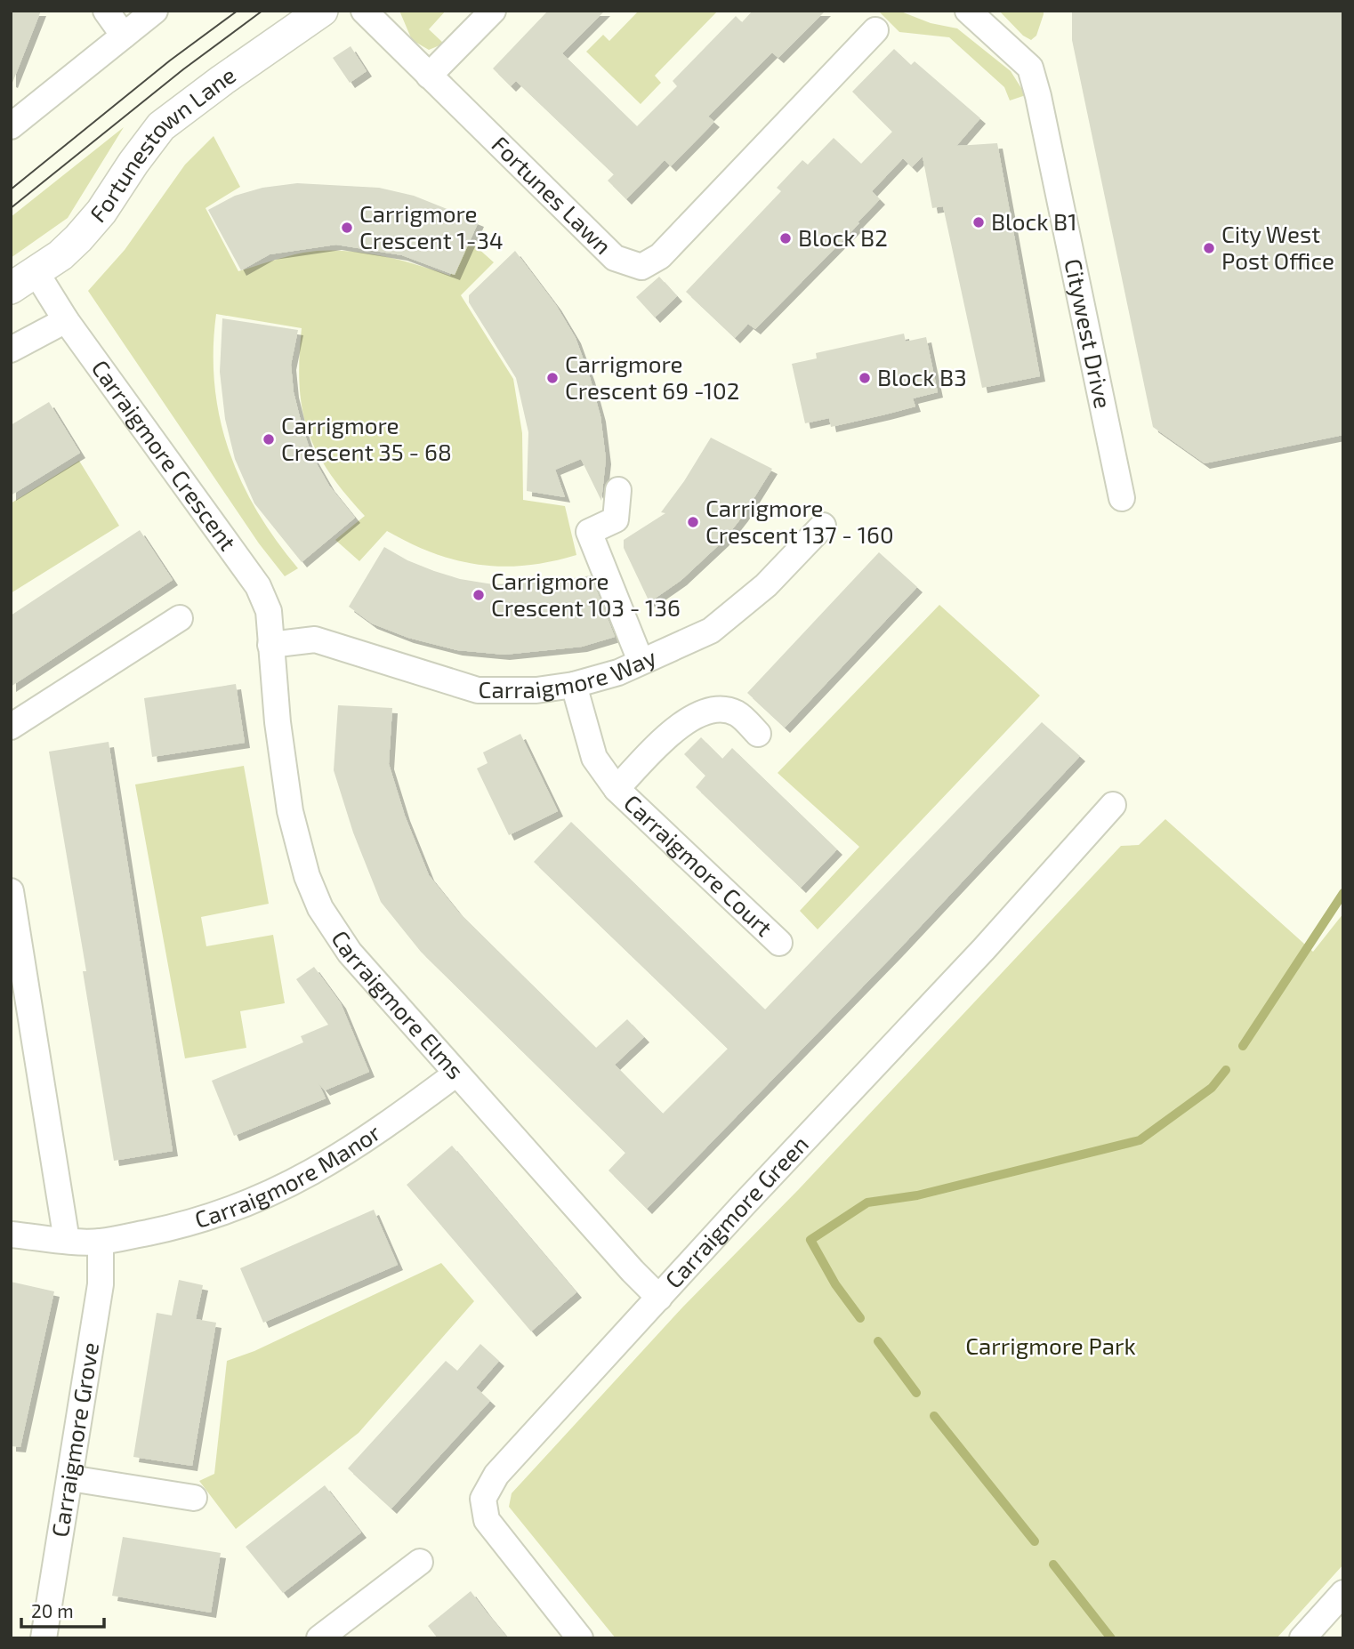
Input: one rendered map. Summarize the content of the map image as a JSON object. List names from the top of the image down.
{
  "streets": {
    "street": [
      "Fortunestown Lane",
      "Fortunes Lawn",
      "Citywest Drive",
      "Carraigmore Crescent",
      "Carraigmore Way",
      "Carraigmore Court",
      "Carraigmore Elms",
      "Carraigmore Manor",
      "Carraigmore Green",
      "Carraigmore Grove"
    ]
  },
  "crossings": [
    ["Fortunestown Lane", "Carraigmore Crescent"],
    ["Carraigmore Crescent", "Carraigmore Way"],
    ["Carraigmore Crescent", "Carraigmore Elms"],
    ["Carraigmore Way", "Carraigmore Court"],
    ["Carraigmore Way", "Carraigmore Elms"],
    ["Carraigmore Elms", "Carraigmore Manor"],
    ["Carraigmore Elms", "Carraigmore Green"],
    ["Carraigmore Manor", "Carraigmore Grove"]
  ],
  "parks": ["Carrigmore Park"],
  "places": [
    "Block B1",
    "Carrigmore Crescent 1-34",
    "Block B2",
    "City West Post Office",
    "Carrigmore Crescent 69 -102",
    "Block B3",
    "Carrigmore Crescent 35 - 68",
    "Carrigmore Crescent 137 - 160",
    "Carrigmore Crescent 103 - 136"
  ],
  "scale_bar": "20 m"
}
